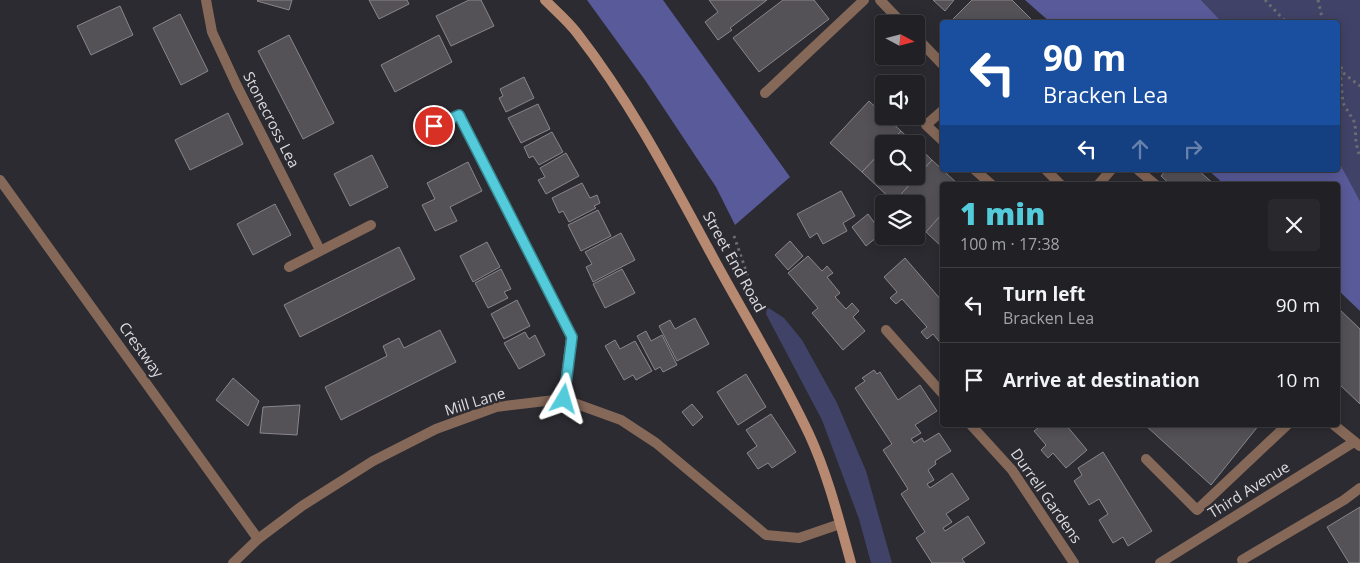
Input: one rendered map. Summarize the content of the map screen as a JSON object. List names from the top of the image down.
{
  "streets": {
    "street": [
      "Stonecross Lea",
      "Street End Road",
      "Crestway",
      "Mill Lane",
      "Third Avenue",
      "Durrell Gardens"
    ]
  },
  "crossings": [
    ["Street End Road", "Mill Lane"],
    ["Crestway", "Mill Lane"]
  ],
  "north": "right",
  "page": {
    "turn": ["90 m", "Bracken Lea"],
    "heading": ["1 min", "100 m · 17:38"],
    "list": [
      {
        "name": "Turn left",
        "note": "Bracken Lea",
        "value": "90 m"
      },
      {
        "name": "Arrive at destination",
        "value": "10 m"
      }
    ]
  }
}
